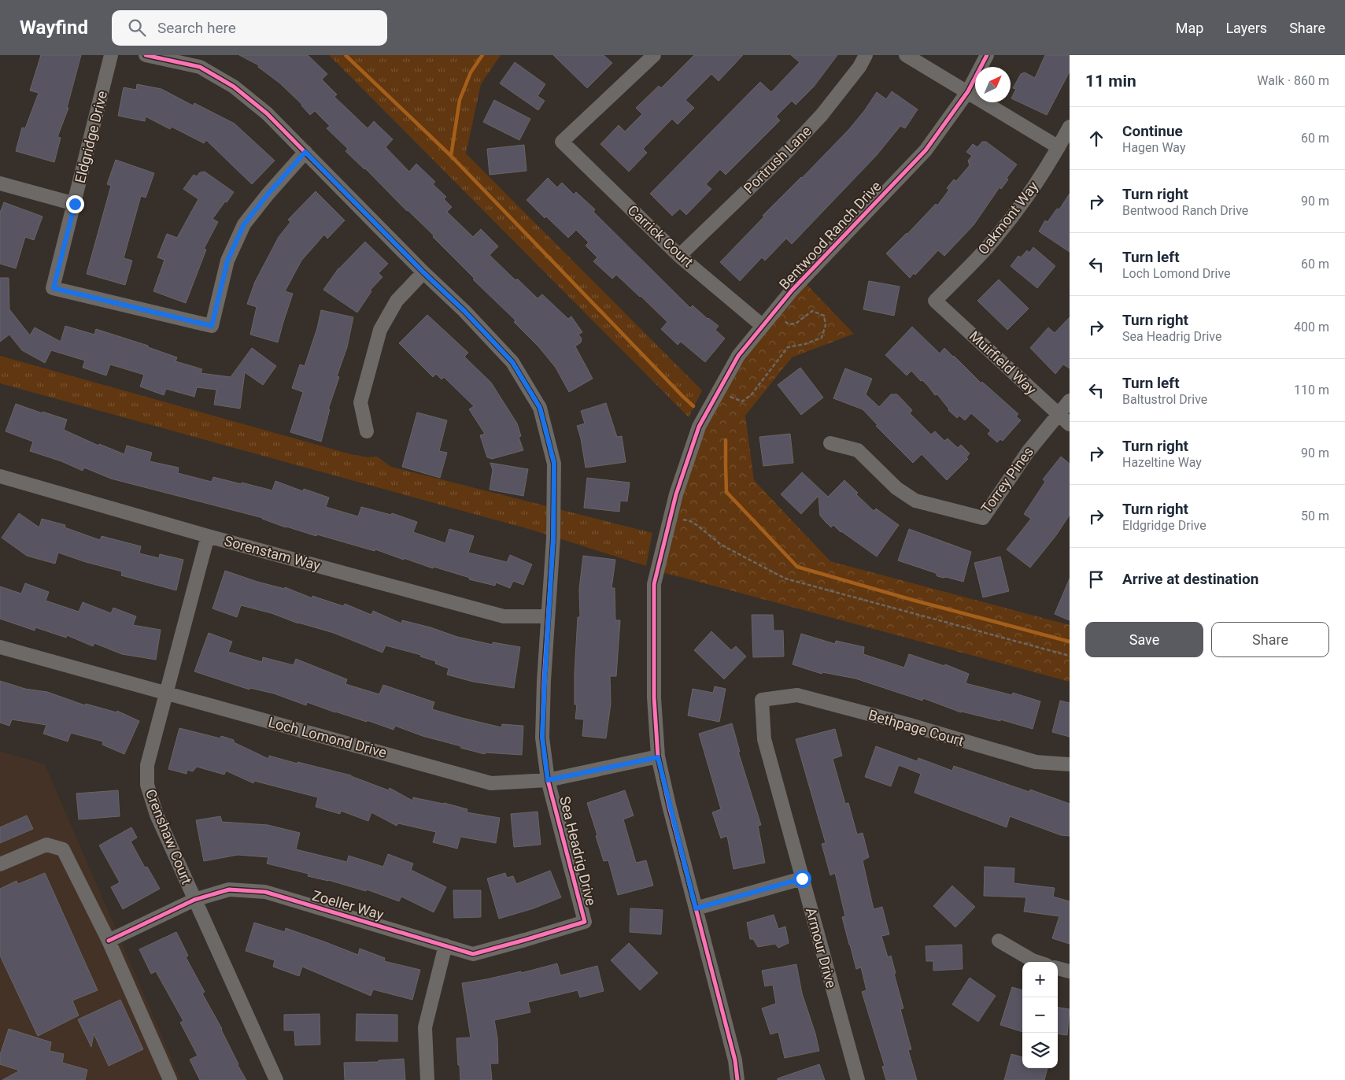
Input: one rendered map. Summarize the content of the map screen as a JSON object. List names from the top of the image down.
{
  "streets": {
    "street": [
      "Eldgridge Drive",
      "Portrush Lane",
      "Oakmont Way",
      "Bentwood Ranch Drive",
      "Carrick Court",
      "Muirfield Way",
      "Torrey Pines",
      "Sorenstam Way",
      "Bethpage Court",
      "Loch Lomond Drive",
      "Crenshaw Court",
      "Sea Headrig Drive",
      "Zoeller Way",
      "Armour Drive"
    ]
  },
  "crossings": [
    ["Eldgridge Drive", "Sea Headrig Drive"],
    ["Portrush Lane", "Carrick Court"],
    ["Oakmont Way", "Muirfield Way"],
    ["Bentwood Ranch Drive", "Carrick Court"],
    ["Bentwood Ranch Drive", "Loch Lomond Drive"],
    ["Muirfield Way", "Torrey Pines"],
    ["Sorenstam Way", "Crenshaw Court"],
    ["Sorenstam Way", "Sea Headrig Drive"],
    ["Bethpage Court", "Armour Drive"],
    ["Loch Lomond Drive", "Crenshaw Court"],
    ["Loch Lomond Drive", "Sea Headrig Drive"],
    ["Crenshaw Court", "Zoeller Way"],
    ["Sea Headrig Drive", "Zoeller Way"]
  ],
  "north": "top right",
  "page": {
    "header": "Wayfind",
    "search": "Search here",
    "nav": ["Map", "Layers", "Share"],
    "heading": ["11 min", "Walk · 860 m"],
    "list": [
      ["Continue", "Hagen Way", "60 m"],
      ["Turn right", "Bentwood Ranch Drive", "90 m"],
      ["Turn left", "Loch Lomond Drive", "60 m"],
      ["Turn right", "Sea Headrig Drive", "400 m"],
      ["Turn left", "Baltustrol Drive", "110 m"],
      ["Turn right", "Hazeltine Way", "90 m"],
      ["Turn right", "Eldgridge Drive", "50 m"],
      "Arrive at destination"
    ],
    "buttons": ["Save", "Share"],
    "map_buttons": ["+", "−"]
  }
}
